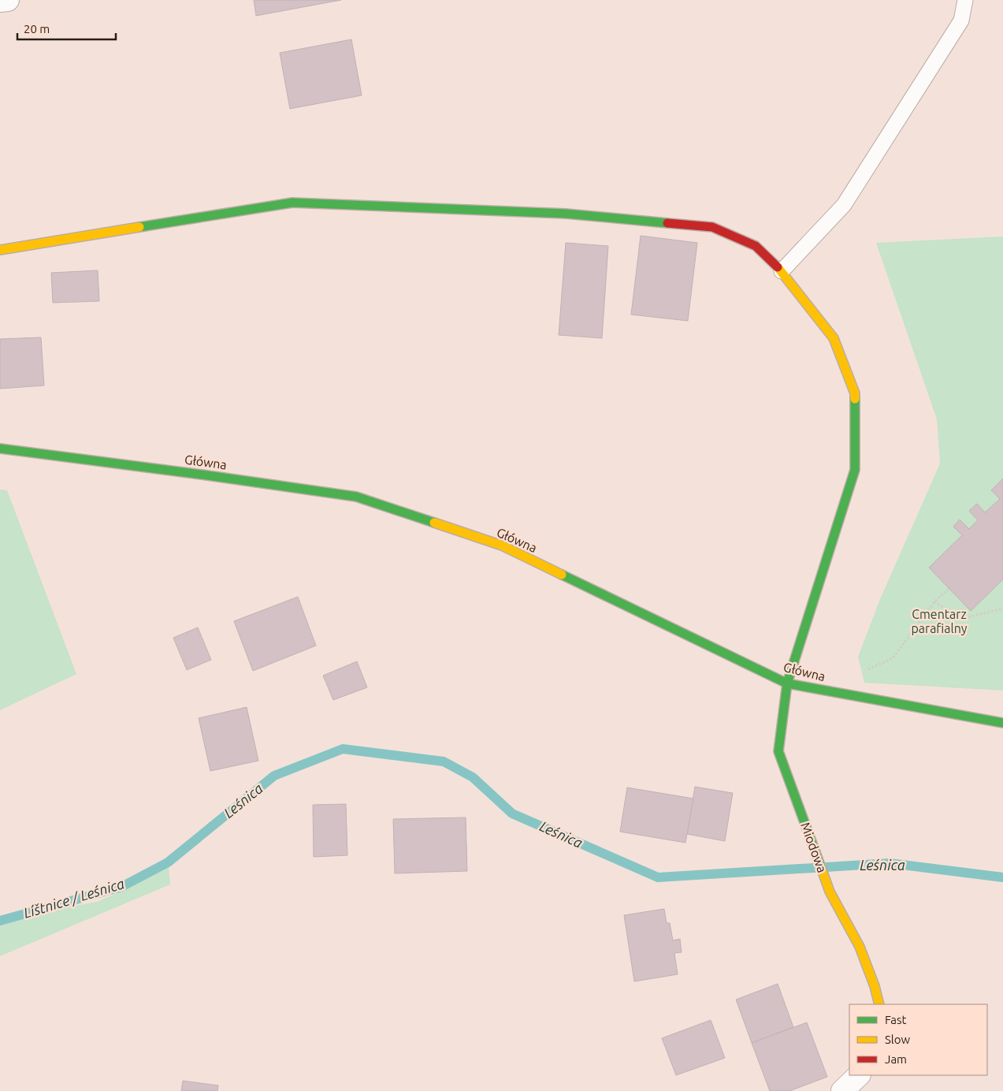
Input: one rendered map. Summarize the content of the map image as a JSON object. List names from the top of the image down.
{
  "streets": {
    "street": ["Główna", "Miodowa"]
  },
  "crossings": [
    ["Główna", "Miodowa"]
  ],
  "water": ["Leśnica", "Líštnice / Leśnica"],
  "parks": ["Cmentarz parafialny"],
  "legend": ["Fast", "Slow", "Jam"],
  "scale_bar": "20 m"
}
